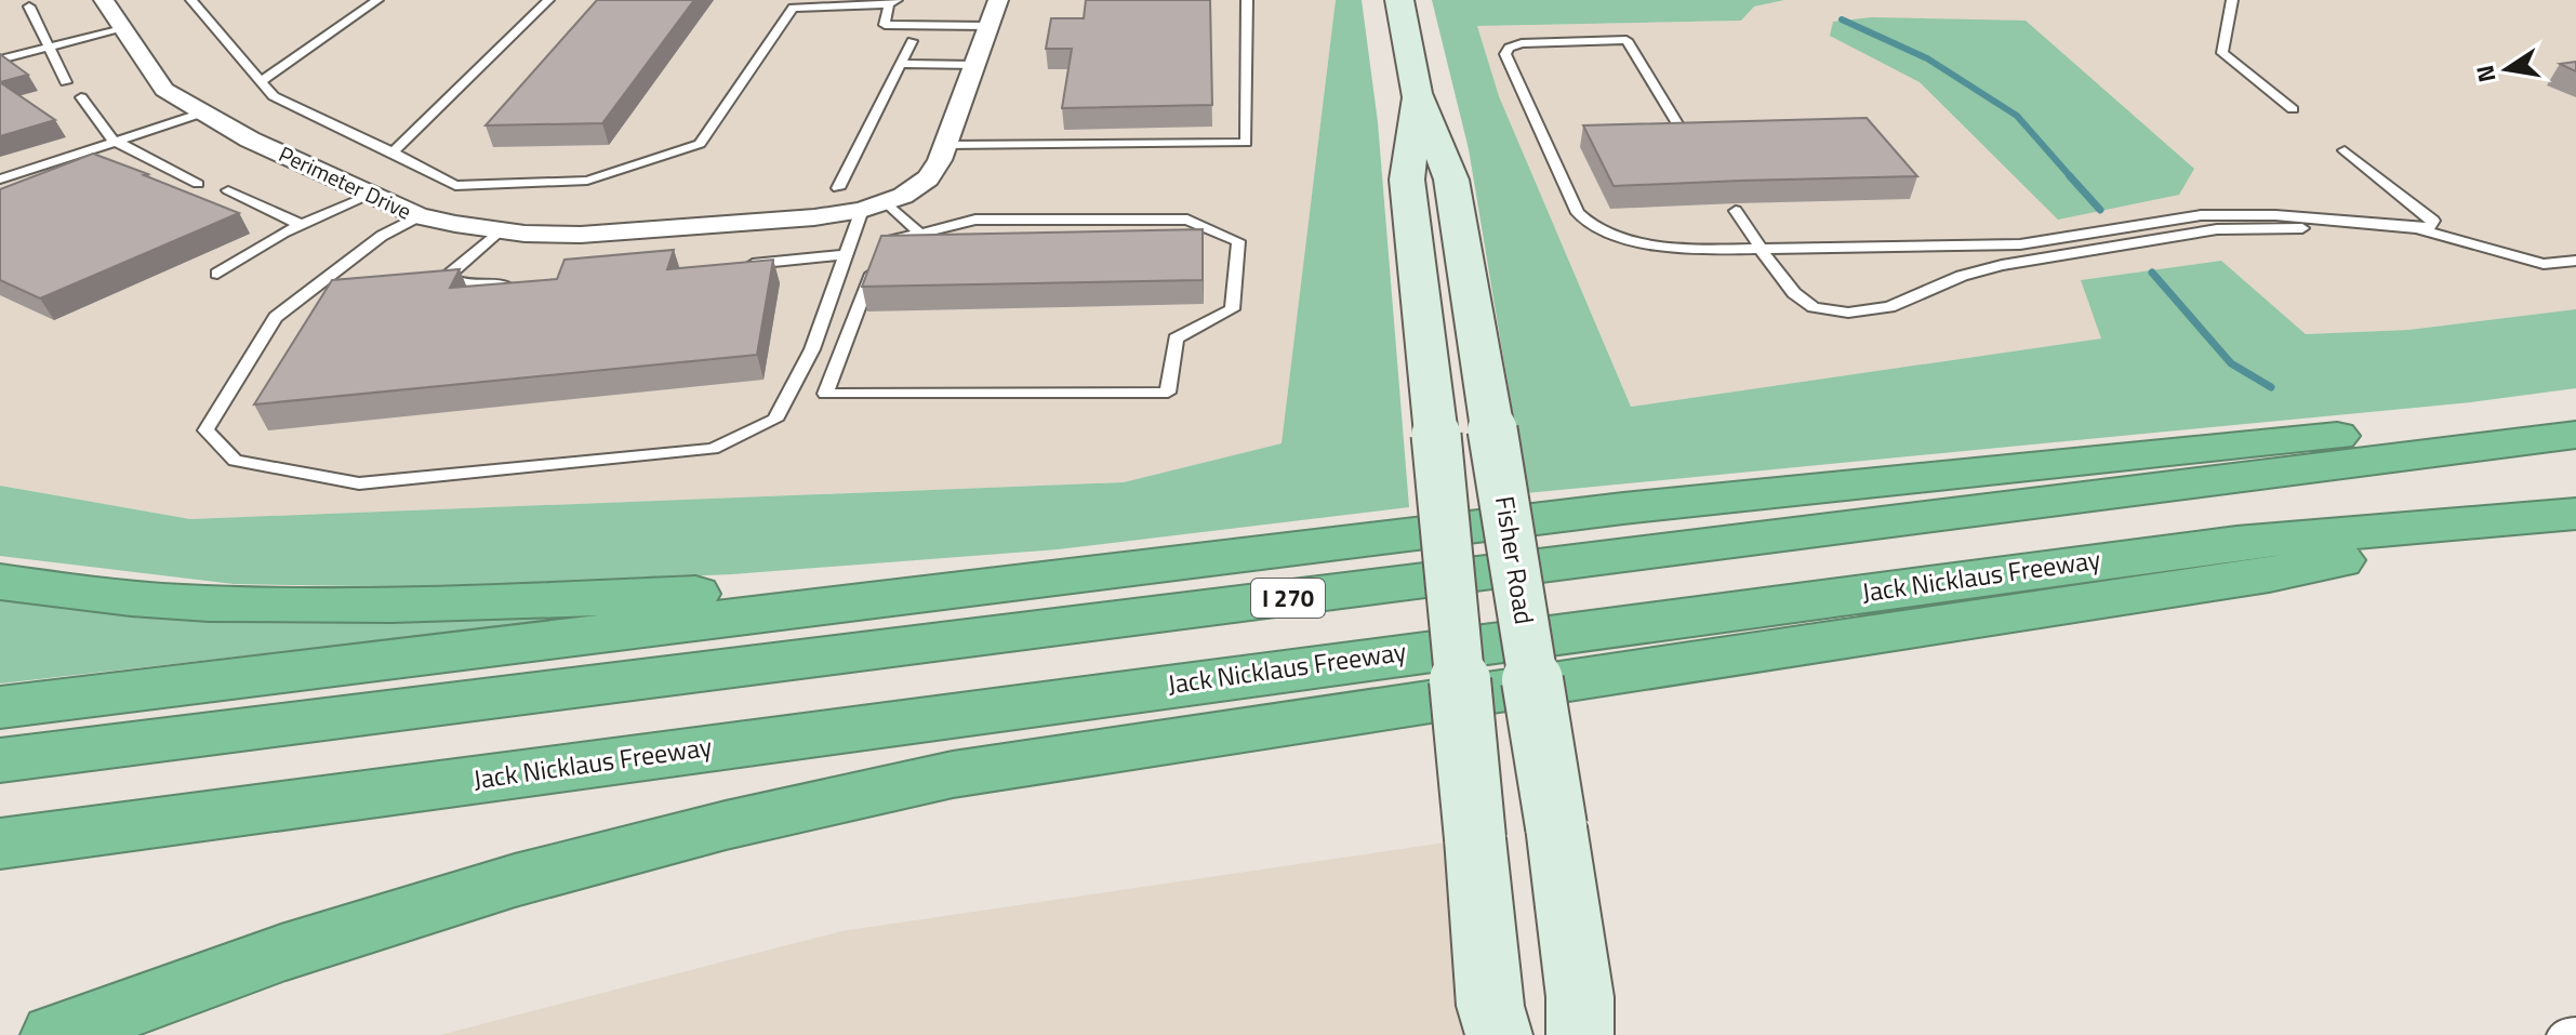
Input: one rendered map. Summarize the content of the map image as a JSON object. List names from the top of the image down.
{
  "streets": {
    "highway": ["Jack Nicklaus Freeway", "I 270"],
    "main road": ["Fisher Road"],
    "street": ["Perimeter Drive"]
  },
  "north": "left"
}
